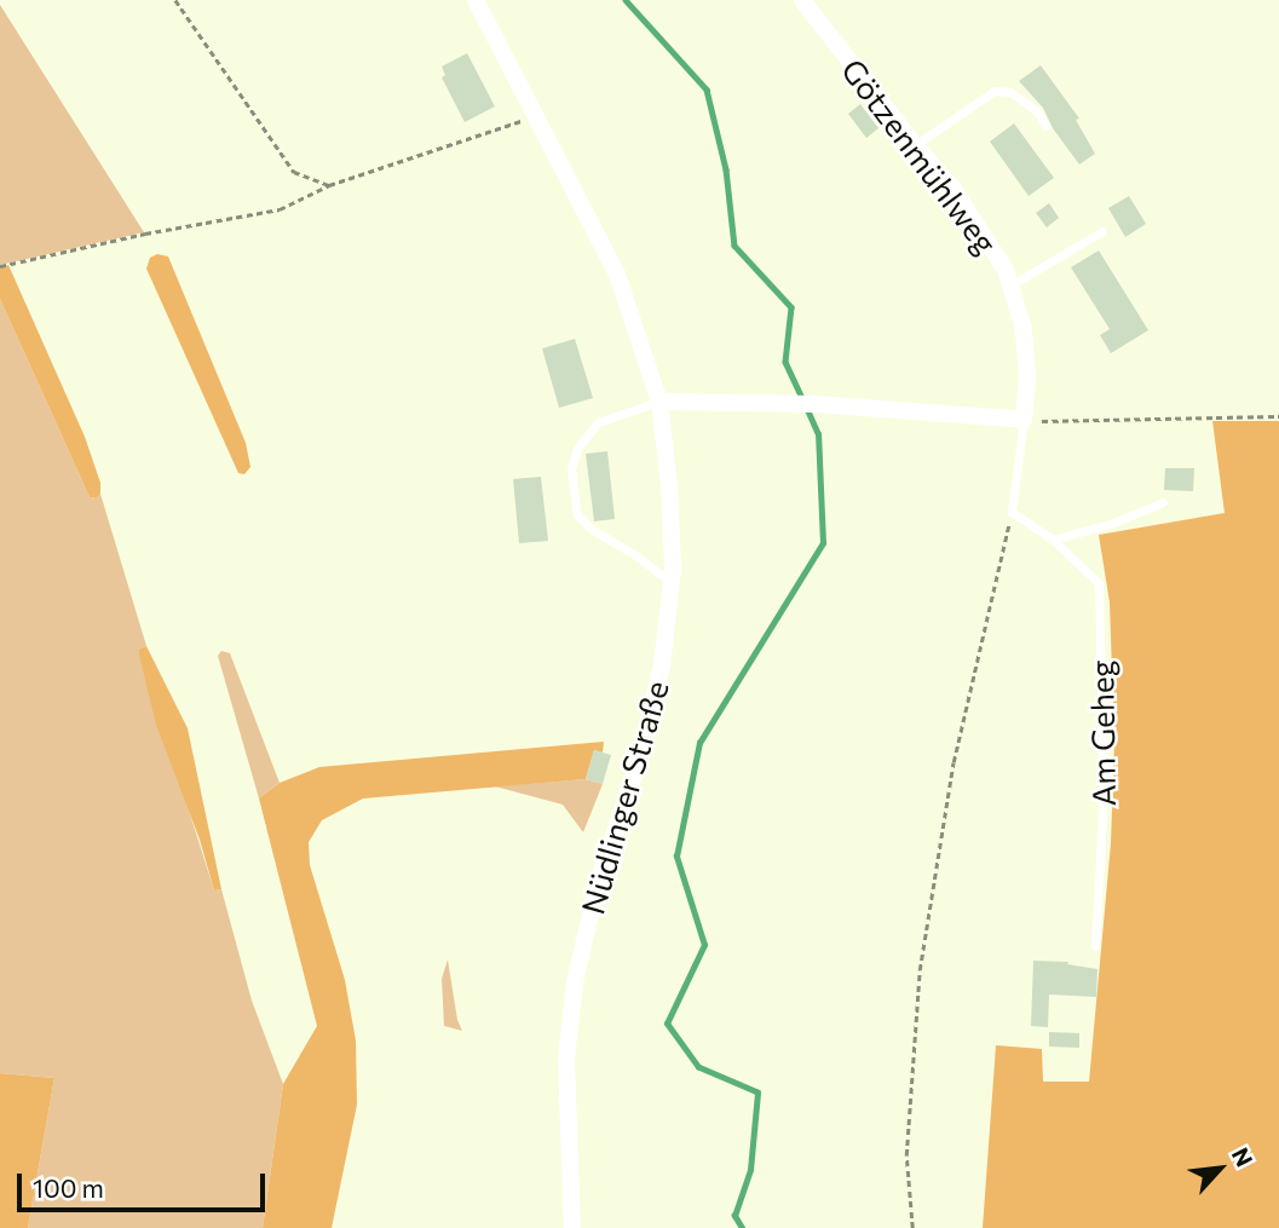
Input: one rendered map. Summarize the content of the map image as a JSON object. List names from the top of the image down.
{
  "streets": {
    "street": ["Götzenmühlweg", "Nüdlinger Straße"],
    "lane": ["Am Geheg"]
  },
  "scale_bar": "100 m",
  "north": "top right"
}
